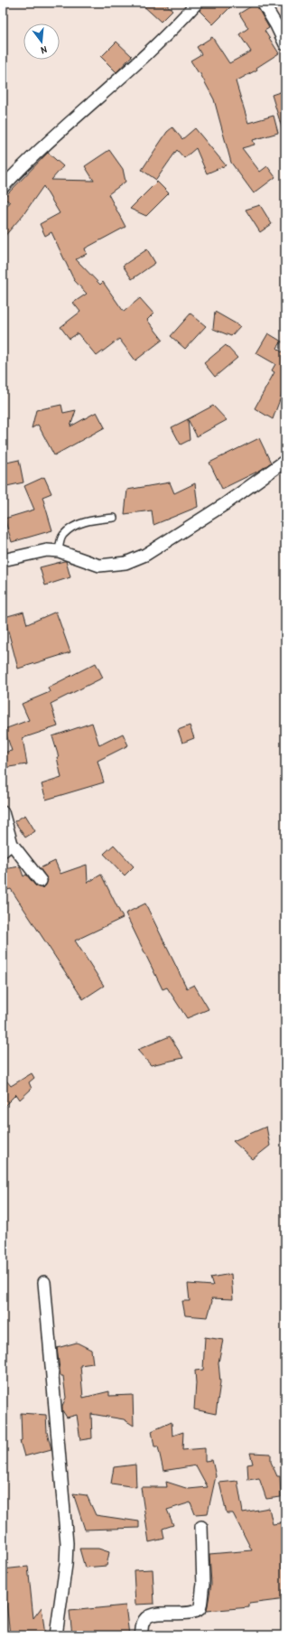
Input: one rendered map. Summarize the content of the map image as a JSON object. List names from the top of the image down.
{
  "north": "bottom"
}
